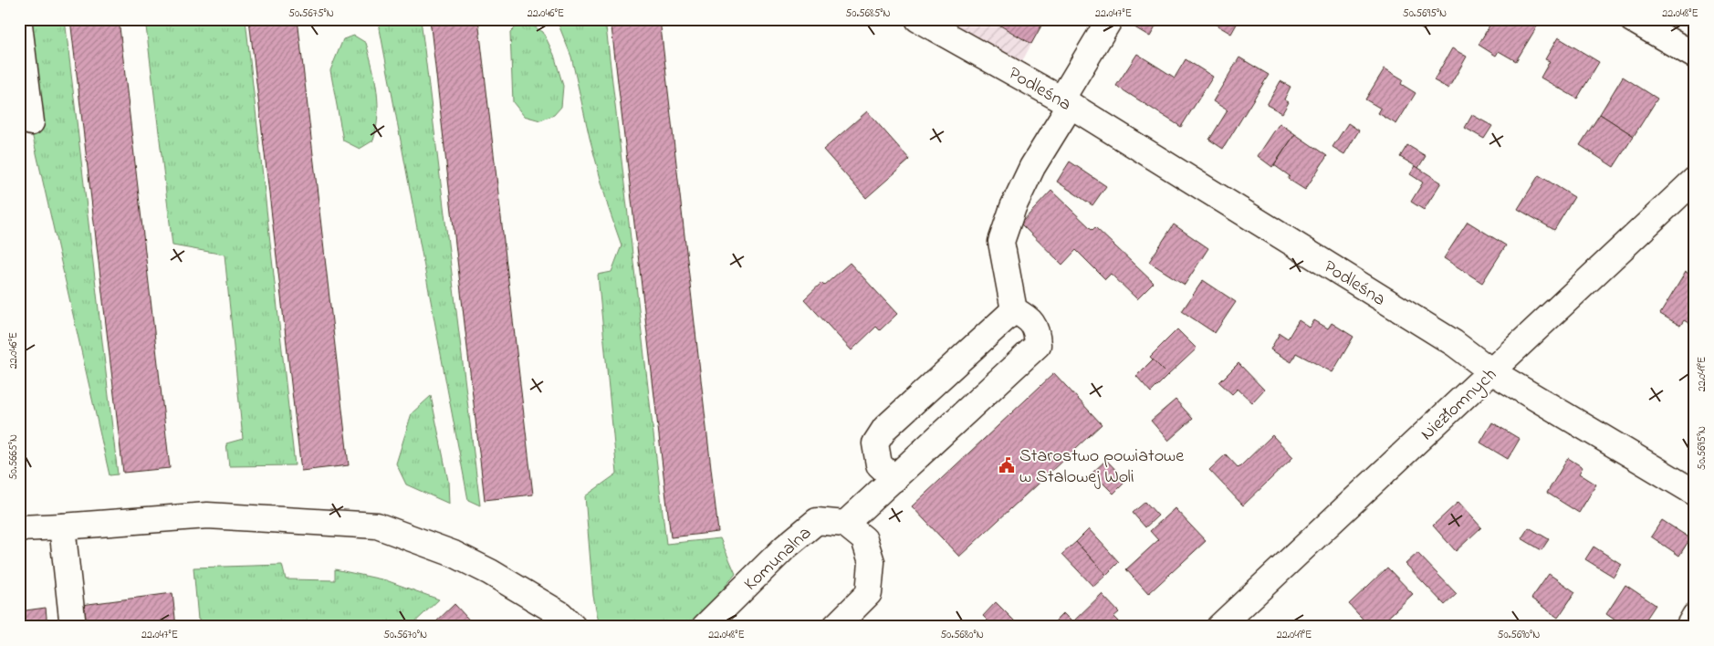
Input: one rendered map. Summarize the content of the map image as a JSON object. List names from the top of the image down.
{
  "streets": {
    "street": ["Podleśna", "Niezłomnych", "Komunalna"]
  },
  "crossings": [
    ["Podleśna", "Niezłomnych"]
  ],
  "places": {
    "public building": ["Starostwo powiatowe w Stalowej Woli"]
  },
  "coordinates": [
    "50.5675°N",
    "22.046°E",
    "50.5685°N",
    "22.047°E",
    "50.5695°N",
    "22.048°E",
    "22.049°E",
    "50.5665°N",
    "50.5670°N",
    "50.5680°N",
    "50.5690°N"
  ]
}
